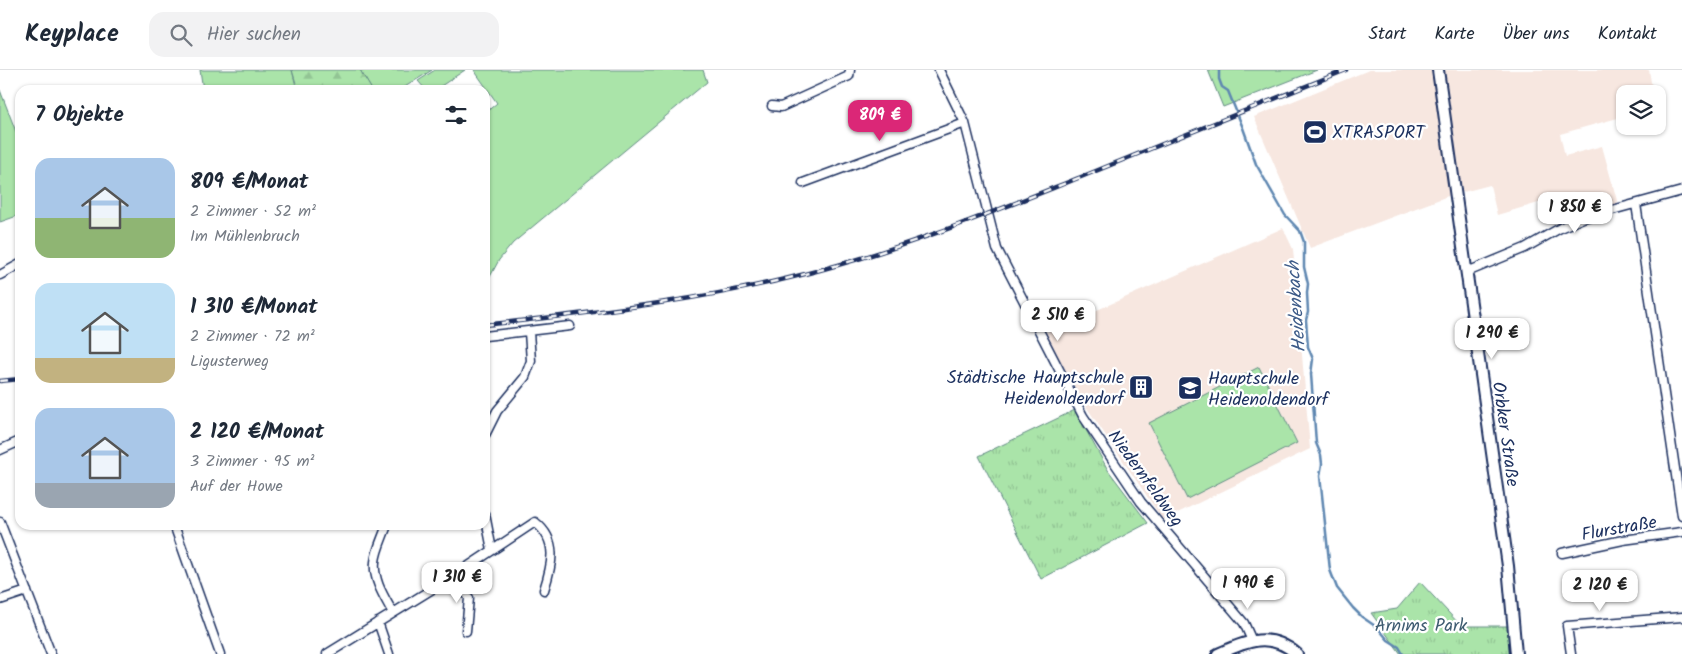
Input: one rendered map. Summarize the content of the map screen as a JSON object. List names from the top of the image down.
{
  "streets": {
    "street": ["Orbker Straße", "Niedernfeldweg", "Flurstraße"]
  },
  "water": ["Heidenbach"],
  "parks": ["Arnims Park"],
  "places": {
    "sports": ["XTRASPORT"],
    "building": ["Städtische Hauptschule Heidenoldendorf"],
    "school or university": ["Hauptschule Heidenoldendorf"]
  },
  "page": {
    "header": "Keyplace",
    "search": "Hier suchen",
    "nav": [
      "Start",
      "Karte",
      "Über uns",
      "Kontakt"
    ],
    "heading": "7 Objekte",
    "price": [
      "809 €",
      "1 850 €",
      "2 510 €",
      "1 290 €",
      "1 310 €",
      "1 990 €",
      "2 120 €"
    ],
    "list": [
      {
        "name": "809 €/Monat",
        "note": "2 Zimmer · 52 m² · Im Mühlenbruch"
      },
      {
        "name": "1 310 €/Monat",
        "note": "2 Zimmer · 72 m² · Ligusterweg"
      },
      {
        "name": "2 120 €/Monat",
        "note": "3 Zimmer · 95 m² · Auf der Howe"
      }
    ]
  }
}
